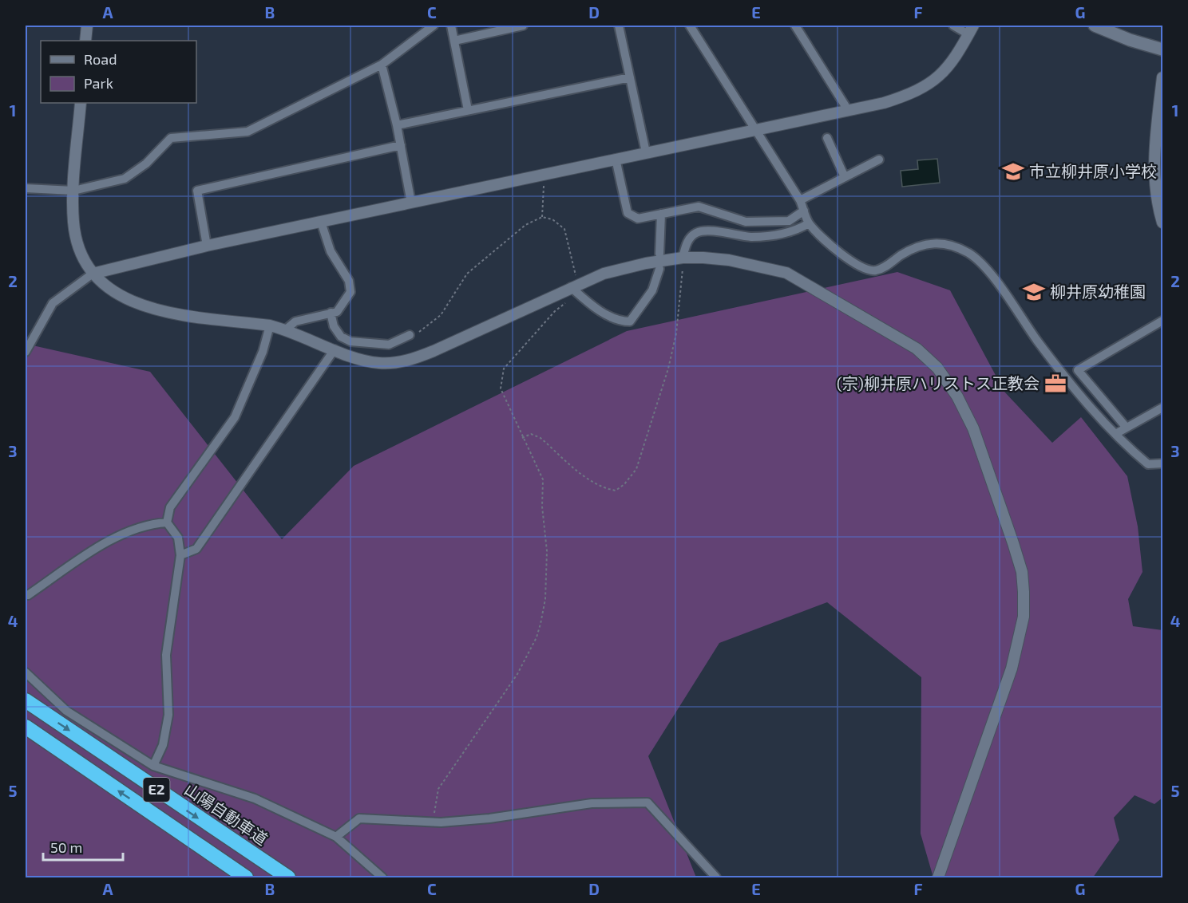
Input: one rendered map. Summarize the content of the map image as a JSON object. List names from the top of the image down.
{
  "streets": {
    "highway": ["E2", "山陽自動車道"]
  },
  "places": {
    "school or university": ["市立柳井原小学校", "柳井原幼稚園"],
    "office": ["(宗)柳井原ハリストス正教会"]
  },
  "legend": ["Road", "Park"],
  "scale_bar": "50 m",
  "grid": {
    "columns": [
      "A",
      "B",
      "C",
      "D",
      "E",
      "F",
      "G"
    ],
    "rows": [
      "1",
      "2",
      "3",
      "4",
      "5"
    ]
  }
}
